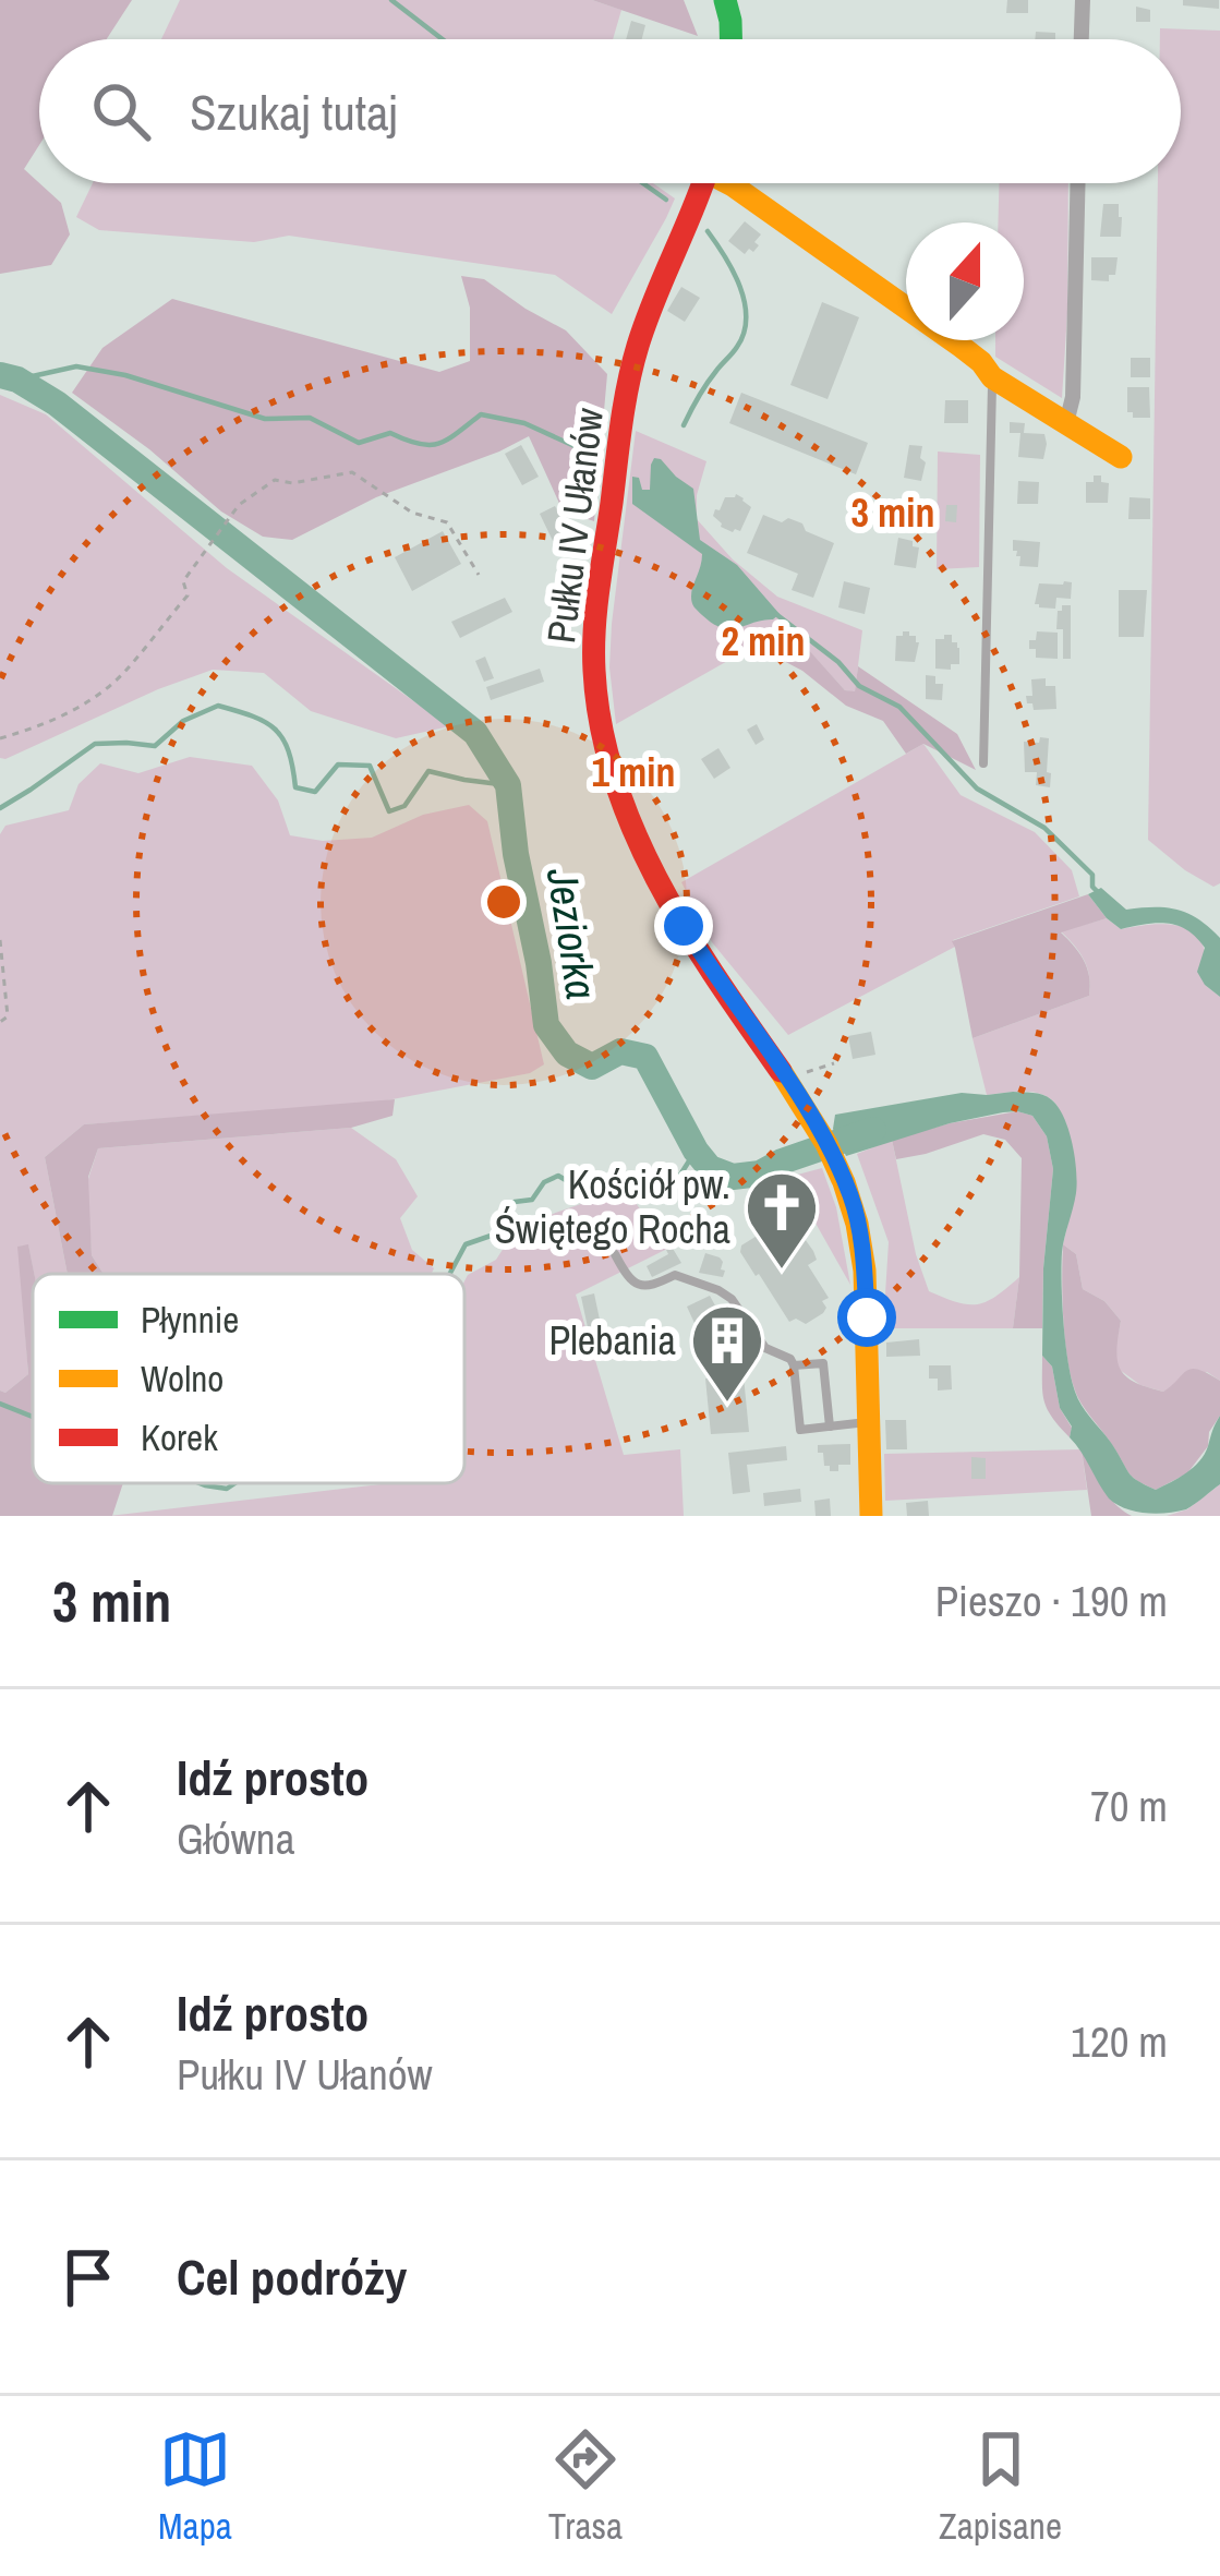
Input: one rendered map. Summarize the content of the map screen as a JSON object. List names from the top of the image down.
{
  "streets": {
    "street": ["Pułku IV Ułanów"]
  },
  "water": ["Jeziorka"],
  "places": {
    "church": ["Kościół pw. Świętego Rocha"],
    "building": ["Plebania"]
  },
  "legend": ["Płynnie", "Wolno", "Korek"],
  "north": "top",
  "page": {
    "search": "Szukaj tutaj",
    "heading": ["3 min", "Pieszo · 190 m"],
    "list": [
      ["Idź prosto", "Główna", "70 m"],
      ["Idź prosto", "Pułku IV Ułanów", "120 m"],
      "Cel podróży"
    ],
    "nav": ["Mapa", "Trasa", "Zapisane"]
  },
  "rings": ["3 min", "2 min", "1 min"]
}
